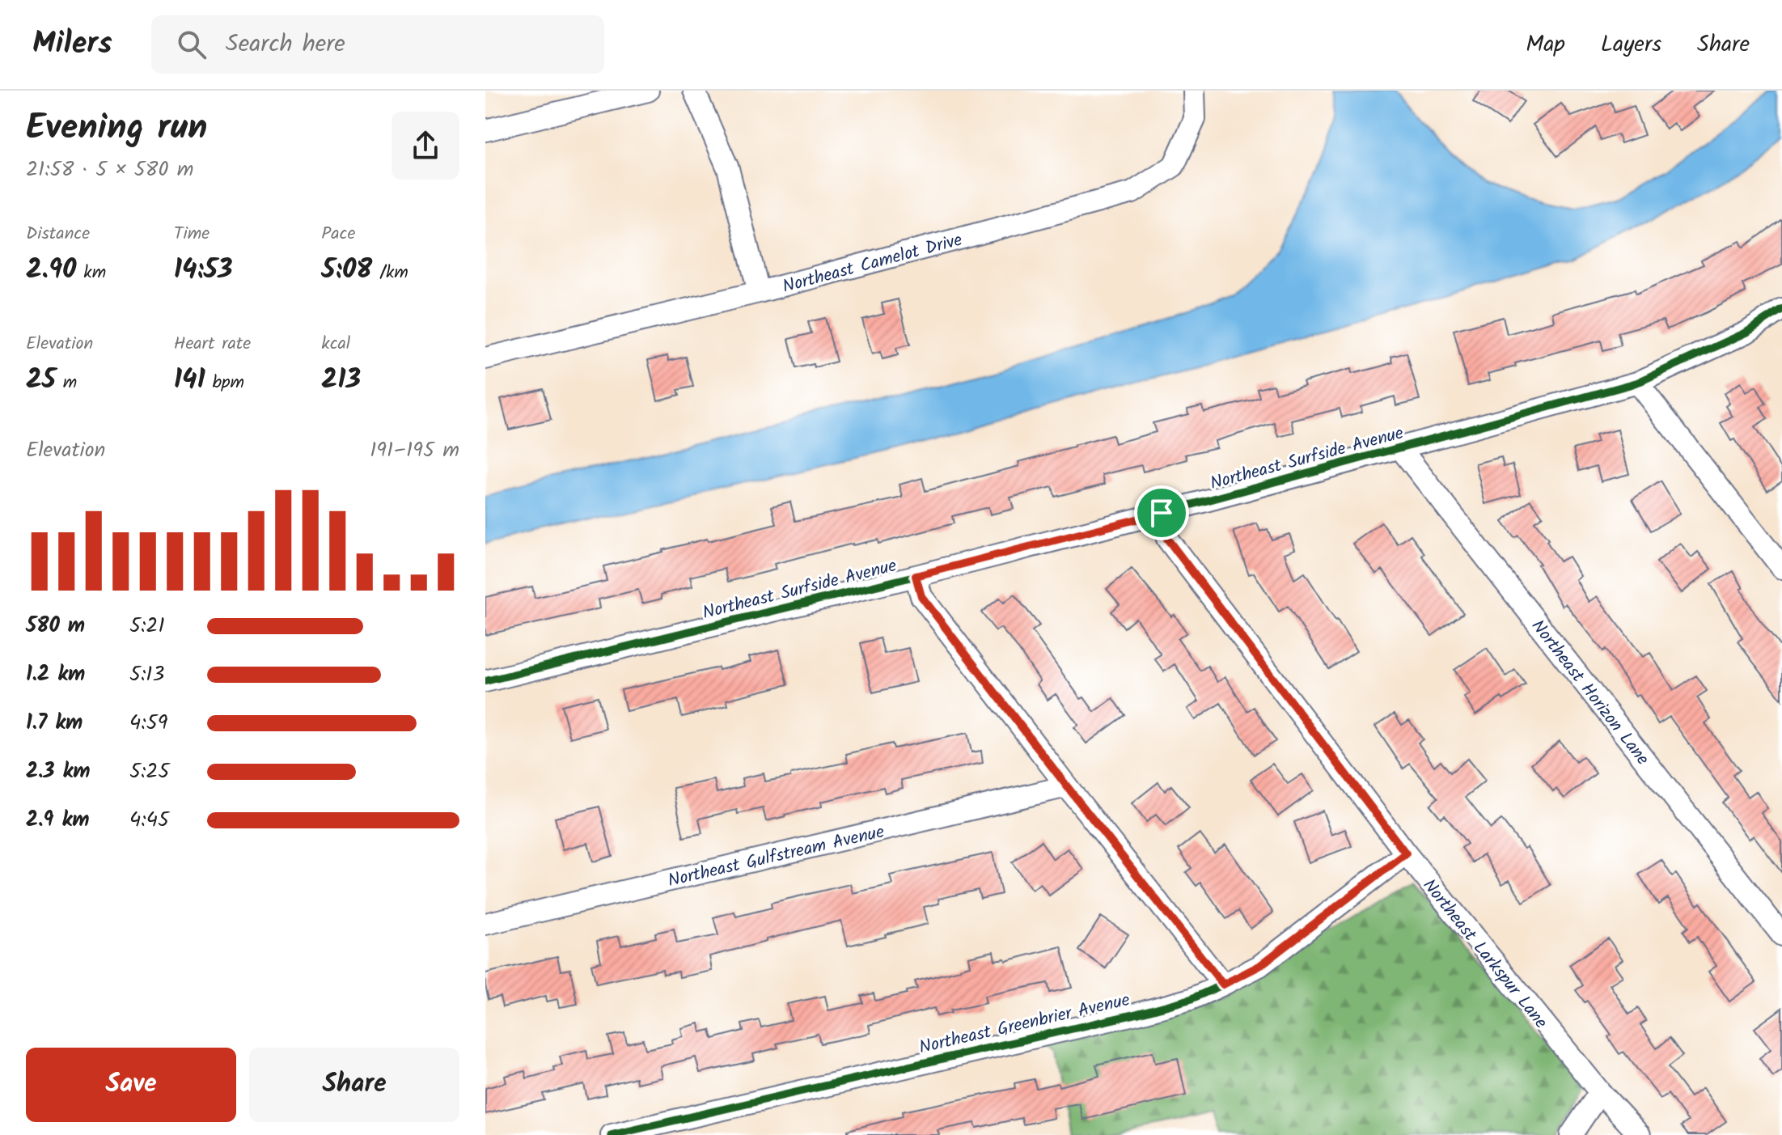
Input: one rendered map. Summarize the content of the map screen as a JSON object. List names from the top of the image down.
{
  "streets": {
    "street": [
      "Northeast Camelot Drive",
      "Northeast Surfside Avenue",
      "Northeast Horizon Lane",
      "Northeast Gulfstream Avenue",
      "Northeast Larkspur Lane",
      "Northeast Greenbrier Avenue"
    ]
  },
  "crossings": [
    ["Northeast Surfside Avenue", "Northeast Horizon Lane"],
    ["Northeast Surfside Avenue", "Northeast Larkspur Lane"],
    ["Northeast Larkspur Lane", "Northeast Greenbrier Avenue"]
  ],
  "page": {
    "header": "Milers",
    "search": "Search here",
    "nav": ["Map", "Layers", "Share"],
    "heading": ["Evening run", "21:58 · 5 × 580 m"],
    "stats": [
      ["Distance", "2.90 km"],
      ["Time", "14:53"],
      ["Pace", "5:08 /km"],
      ["Elevation", "25 m"],
      ["Heart rate", "141 bpm"],
      ["kcal", "213"]
    ],
    "chart": ["Elevation", "191–195 m"],
    "list": [
      {
        "name": "580 m",
        "note": "5:21"
      },
      {
        "name": "1.2 km",
        "note": "5:13"
      },
      {
        "name": "1.7 km",
        "note": "4:59"
      },
      {
        "name": "2.3 km",
        "note": "5:25"
      },
      {
        "name": "2.9 km",
        "note": "4:45"
      }
    ],
    "buttons": ["Save", "Share"]
  }
}
